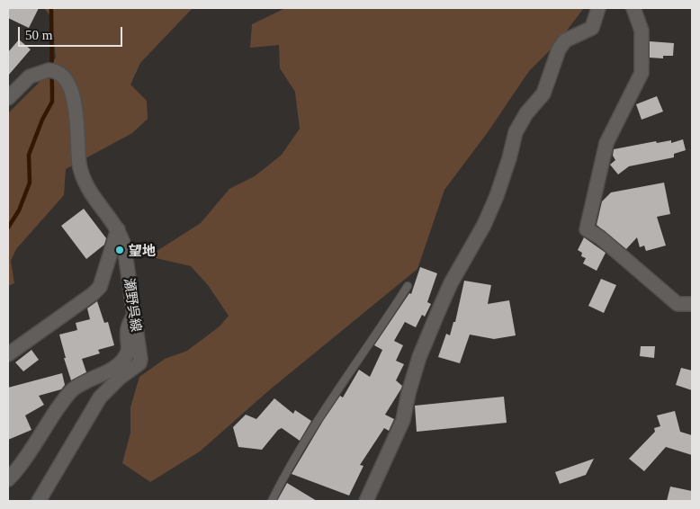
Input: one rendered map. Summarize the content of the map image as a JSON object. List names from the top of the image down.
{
  "streets": {
    "street": ["瀬野呉線"]
  },
  "places": ["望地"],
  "scale_bar": "50 m"
}
